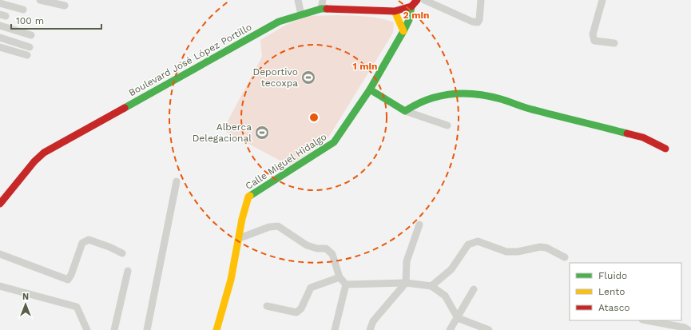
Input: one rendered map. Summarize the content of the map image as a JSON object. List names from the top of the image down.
{
  "streets": {
    "street": ["Boulevard José López Portillo", "Calle Miguel Hidalgo"]
  },
  "crossings": [
    ["Boulevard José López Portillo", "Calle Miguel Hidalgo"]
  ],
  "places": {
    "sports": ["Deportivo tecoxpa", "Alberca Delegacional"]
  },
  "legend": ["Fluido", "Lento", "Atasco"],
  "scale_bar": "100 m",
  "north": "top",
  "rings": ["2 min", "1 min"]
}
